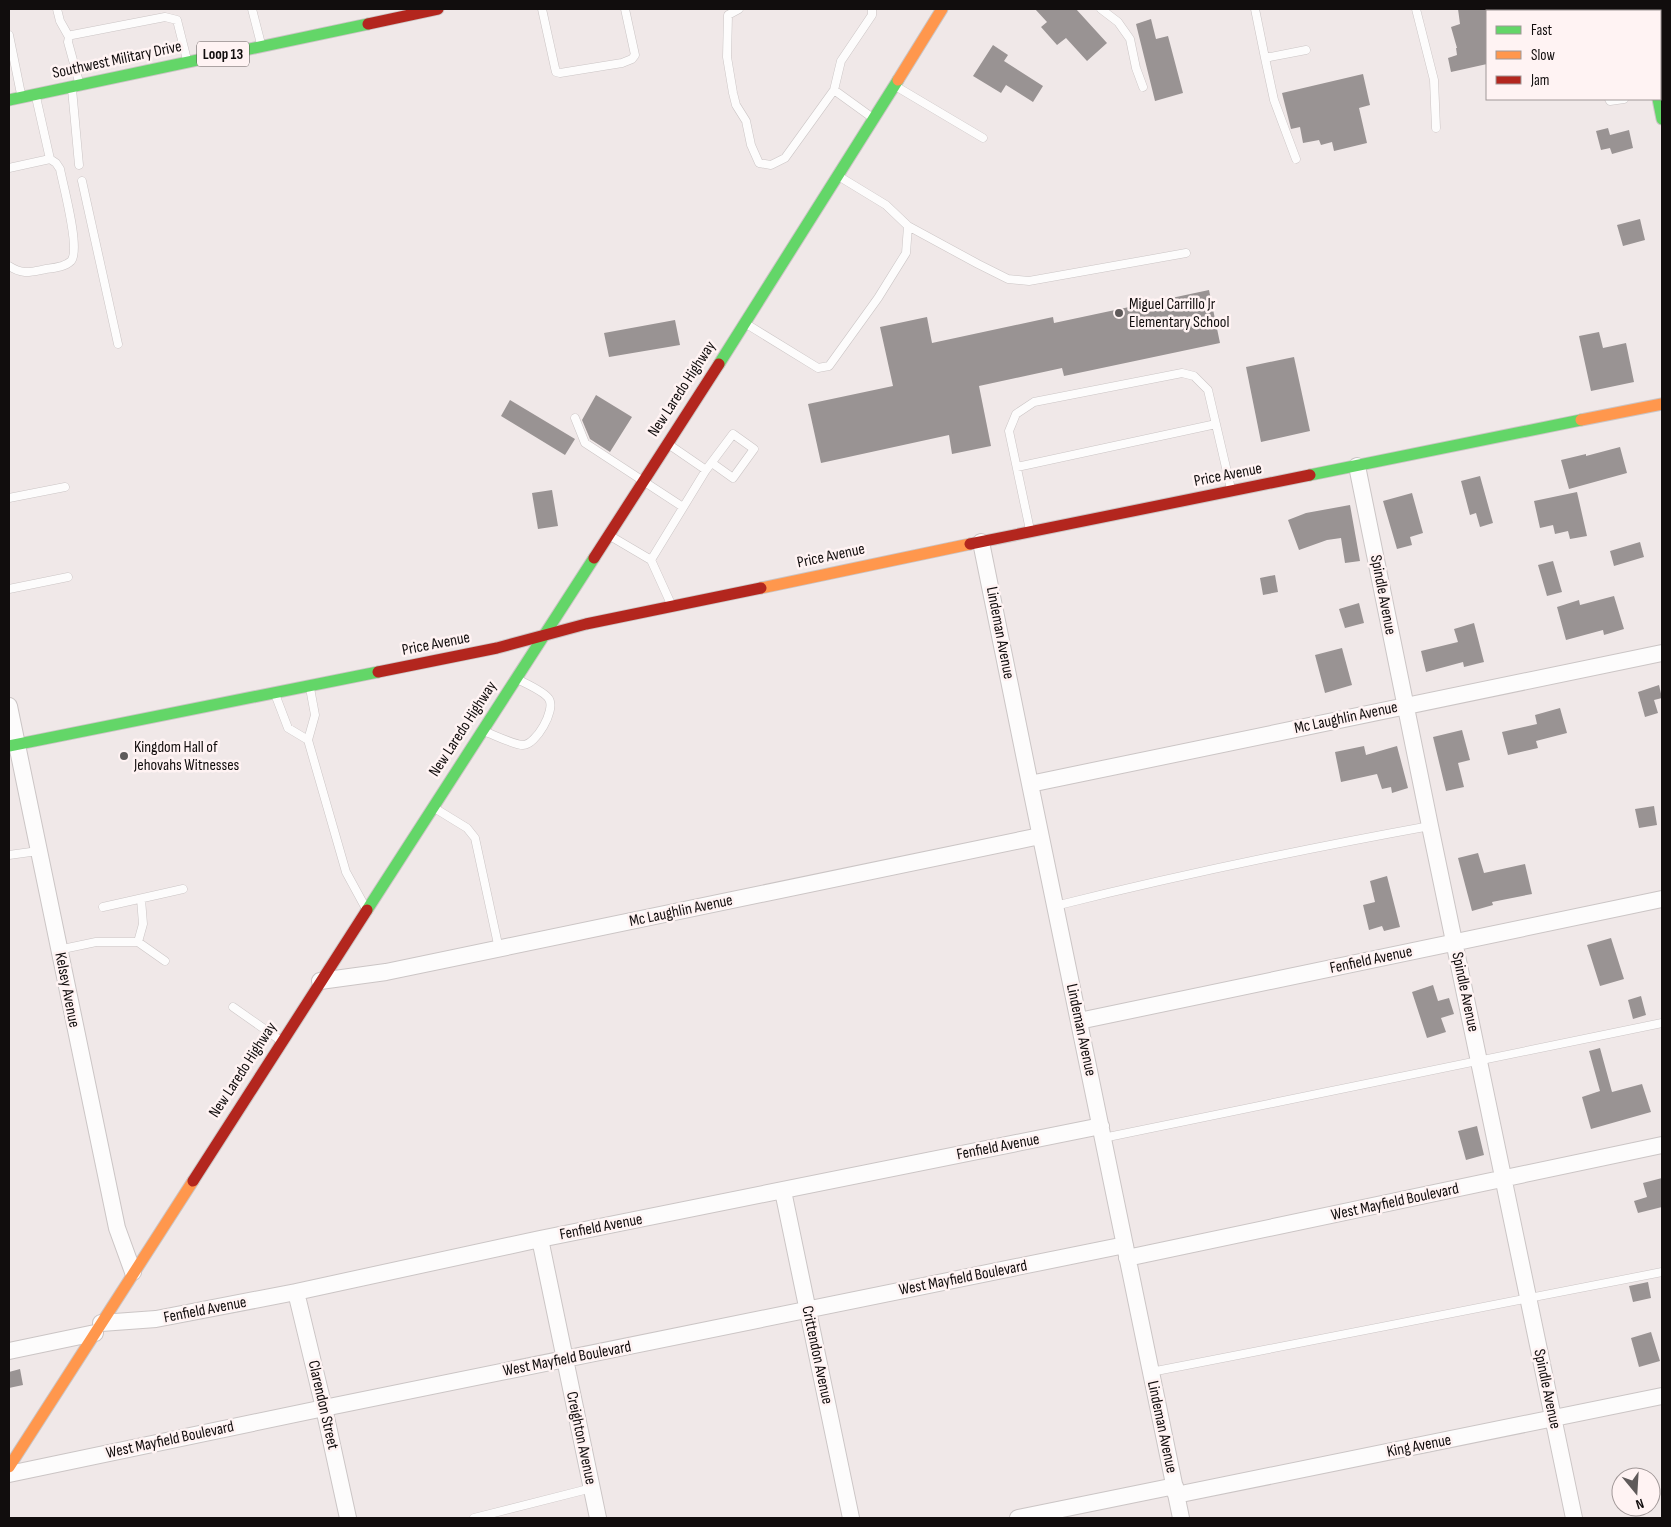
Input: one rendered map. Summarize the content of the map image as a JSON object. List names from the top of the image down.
{
  "streets": {
    "main road": [
      "Loop 13",
      "Southwest Military Drive",
      "New Laredo Highway",
      "Price Avenue"
    ],
    "street": [
      "Spindle Avenue",
      "Lindeman Avenue",
      "Mc Laughlin Avenue",
      "Fenfield Avenue",
      "Kelsey Avenue",
      "West Mayfield Boulevard",
      "Crittendon Avenue",
      "Clarendon Street",
      "Creighton Avenue",
      "King Avenue"
    ]
  },
  "crossings": [
    ["New Laredo Highway", "Price Avenue"],
    ["New Laredo Highway", "Mc Laughlin Avenue"],
    ["New Laredo Highway", "Fenfield Avenue"],
    ["New Laredo Highway", "Kelsey Avenue"],
    ["Price Avenue", "Spindle Avenue"],
    ["Price Avenue", "Lindeman Avenue"],
    ["Price Avenue", "Kelsey Avenue"],
    ["Spindle Avenue", "Mc Laughlin Avenue"],
    ["Spindle Avenue", "Fenfield Avenue"],
    ["Spindle Avenue", "West Mayfield Boulevard"],
    ["Spindle Avenue", "King Avenue"],
    ["Lindeman Avenue", "Mc Laughlin Avenue"],
    ["Lindeman Avenue", "Fenfield Avenue"],
    ["Lindeman Avenue", "West Mayfield Boulevard"],
    ["Lindeman Avenue", "King Avenue"],
    ["Fenfield Avenue", "Crittendon Avenue"],
    ["Fenfield Avenue", "Clarendon Street"],
    ["Fenfield Avenue", "Creighton Avenue"],
    ["West Mayfield Boulevard", "Crittendon Avenue"],
    ["West Mayfield Boulevard", "Clarendon Street"],
    ["West Mayfield Boulevard", "Creighton Avenue"]
  ],
  "places": ["Miguel Carrillo Jr Elementary School", "Kingdom Hall of Jehovahs Witnesses"],
  "legend": ["Fast", "Slow", "Jam"],
  "north": "bottom"
}
